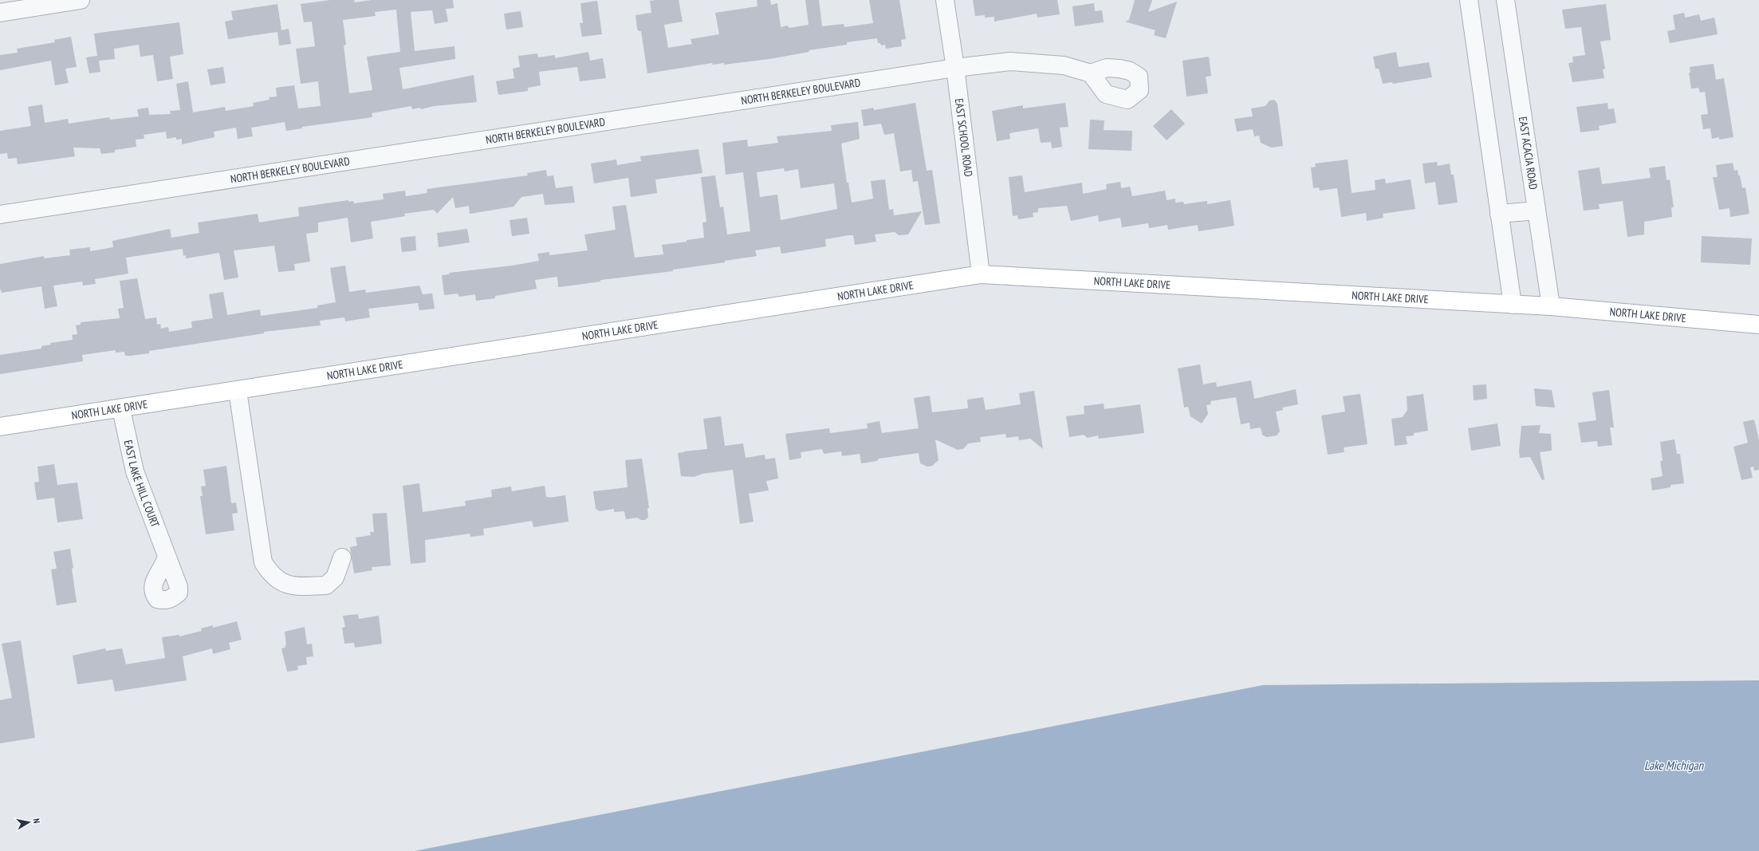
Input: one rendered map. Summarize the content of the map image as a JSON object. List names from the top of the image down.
{
  "streets": {
    "main road": ["NORTH LAKE DRIVE"],
    "street": [
      "NORTH BERKELEY BOULEVARD",
      "EAST SCHOOL ROAD",
      "EAST ACACIA ROAD",
      "EAST LAKE HILL COURT"
    ]
  },
  "crossings": [
    ["NORTH BERKELEY BOULEVARD", "EAST SCHOOL ROAD"],
    ["EAST SCHOOL ROAD", "NORTH LAKE DRIVE"],
    ["EAST ACACIA ROAD", "NORTH LAKE DRIVE"],
    ["NORTH LAKE DRIVE", "EAST LAKE HILL COURT"]
  ],
  "water": ["Lake Michigan"],
  "north": "right"
}
